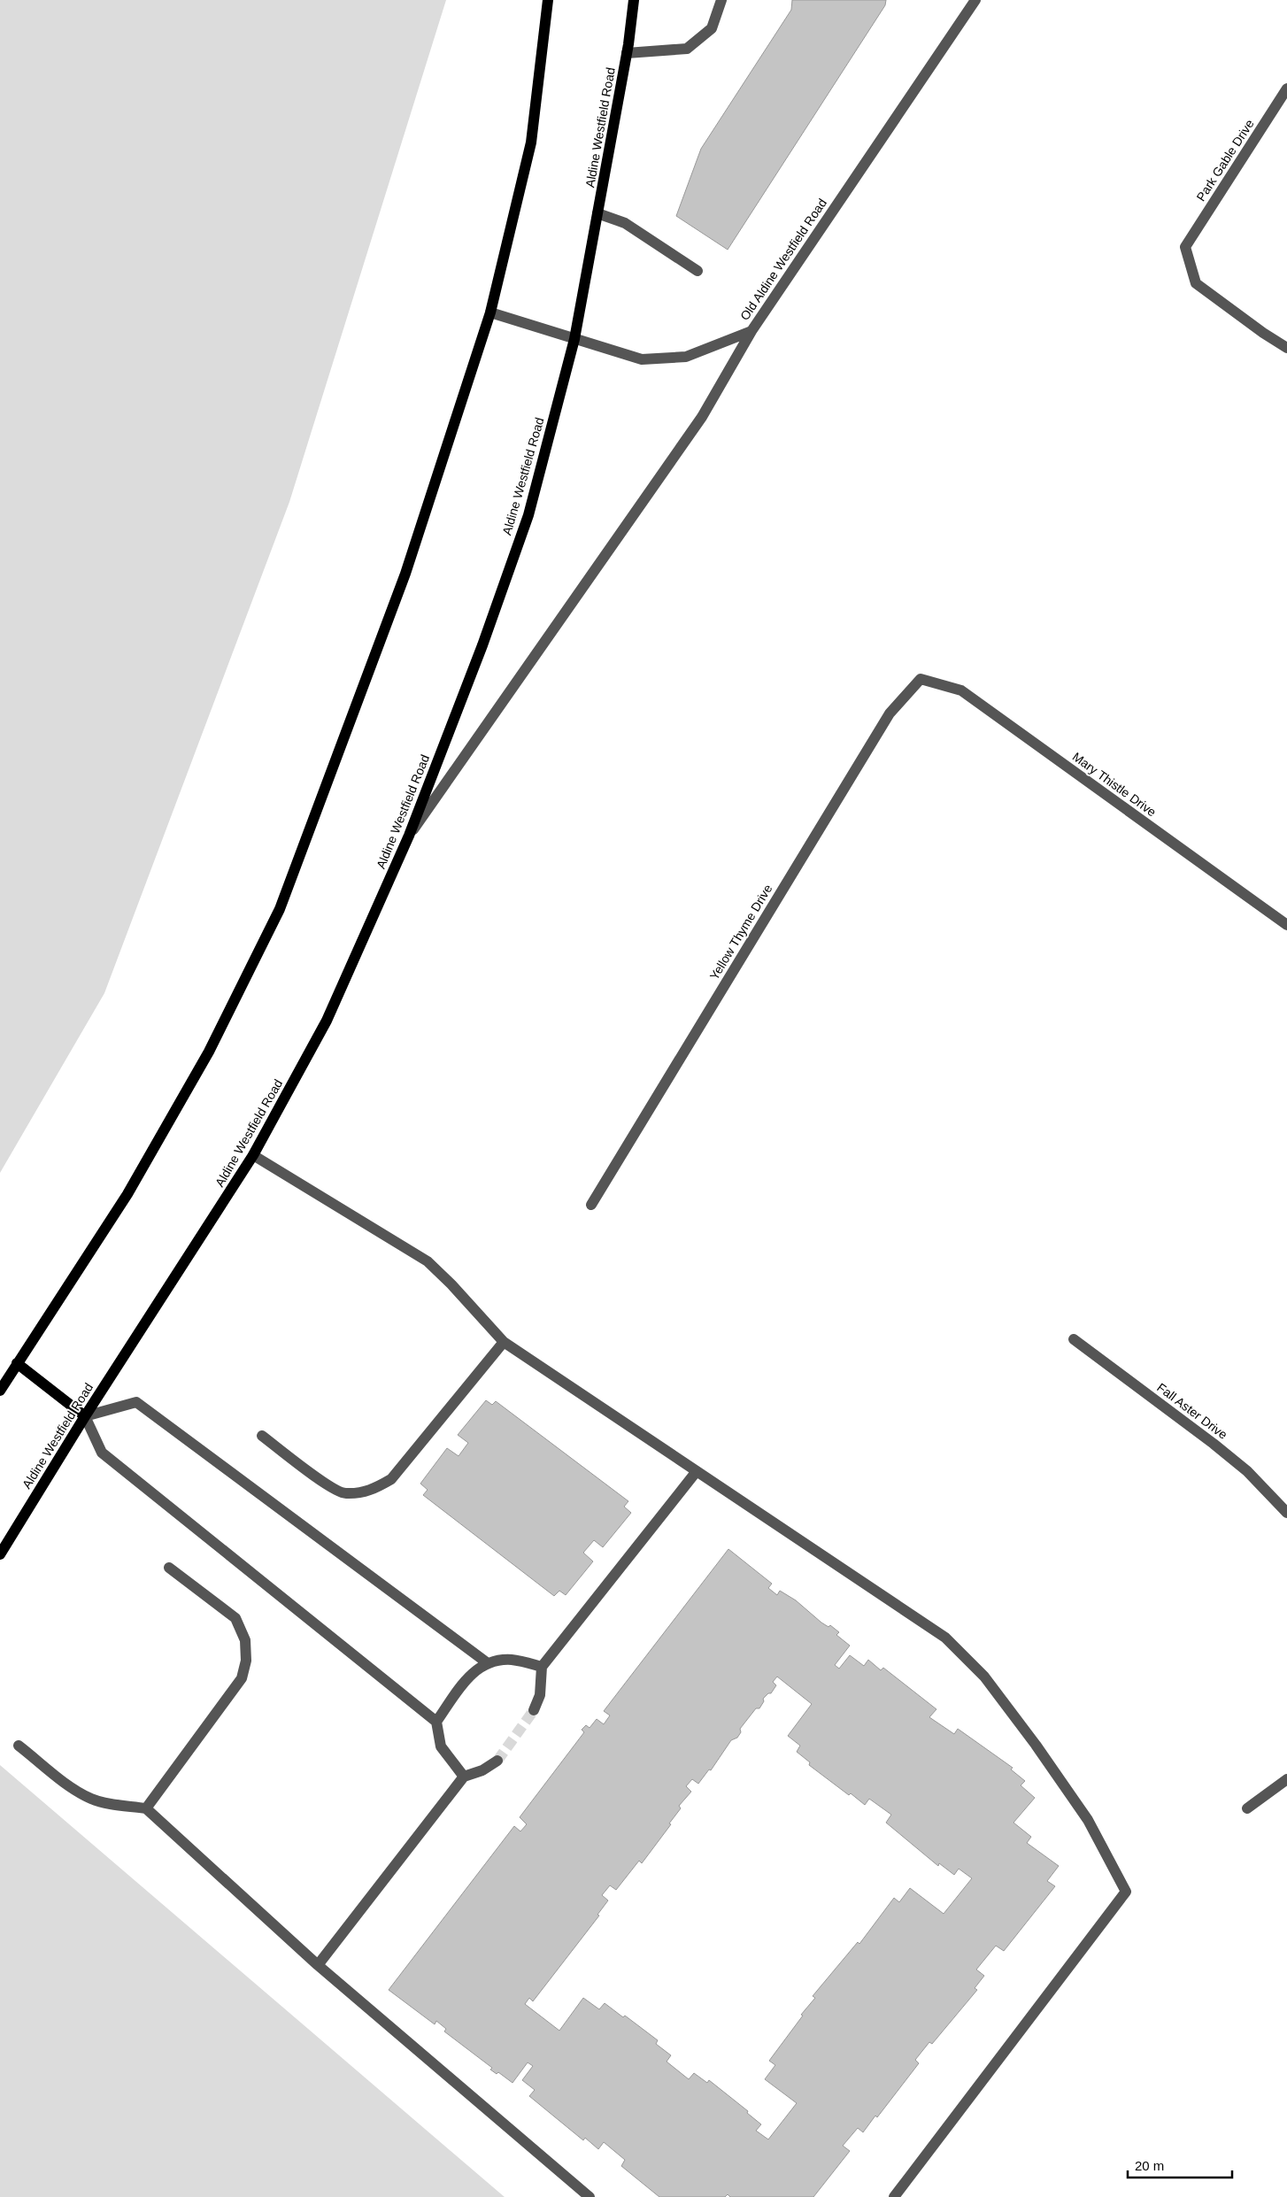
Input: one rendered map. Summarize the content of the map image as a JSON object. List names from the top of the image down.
{
  "streets": {
    "main road": ["Aldine Westfield Road"],
    "street": [
      "Park Gable Drive",
      "Old Aldine Westfield Road",
      "Mary Thistle Drive",
      "Yellow Thyme Drive",
      "Fall Aster Drive"
    ]
  },
  "crossings": [
    ["Aldine Westfield Road", "Old Aldine Westfield Road"],
    ["Mary Thistle Drive", "Yellow Thyme Drive"]
  ],
  "scale_bar": "20 m"
}
